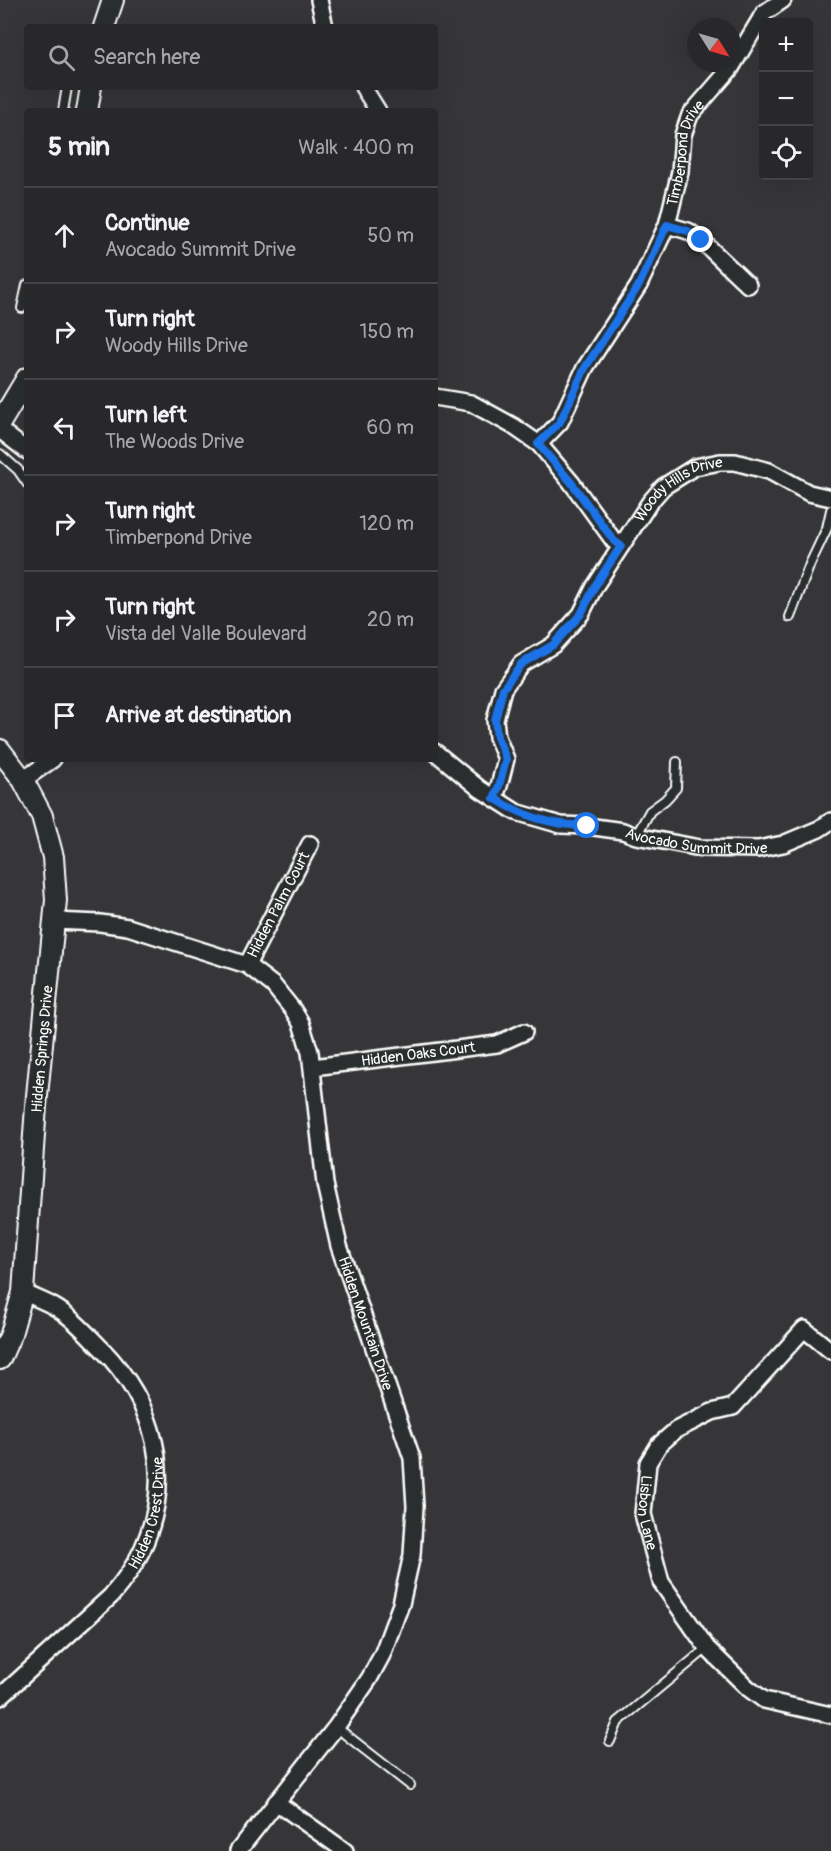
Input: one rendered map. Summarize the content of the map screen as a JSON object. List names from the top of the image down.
{
  "streets": {
    "street": [
      "Timberpond Drive",
      "Woody Hills Drive",
      "Avocado Summit Drive",
      "Hidden Palm Court",
      "Hidden Springs Drive",
      "Hidden Oaks Court",
      "Hidden Mountain Drive",
      "Hidden Crest Drive",
      "Lisbon Lane"
    ]
  },
  "crossings": [
    ["Woody Hills Drive", "Avocado Summit Drive"],
    ["Hidden Palm Court", "Hidden Mountain Drive"],
    ["Hidden Springs Drive", "Hidden Mountain Drive"],
    ["Hidden Springs Drive", "Hidden Crest Drive"],
    ["Hidden Oaks Court", "Hidden Mountain Drive"]
  ],
  "north": "bottom right",
  "page": {
    "map_buttons": ["+", "−"],
    "search": "Search here",
    "heading": ["5 min", "Walk · 400 m"],
    "list": [
      ["Continue", "Avocado Summit Drive", "50 m"],
      ["Turn right", "Woody Hills Drive", "150 m"],
      ["Turn left", "The Woods Drive", "60 m"],
      ["Turn right", "Timberpond Drive", "120 m"],
      ["Turn right", "Vista del Valle Boulevard", "20 m"],
      "Arrive at destination"
    ]
  }
}
